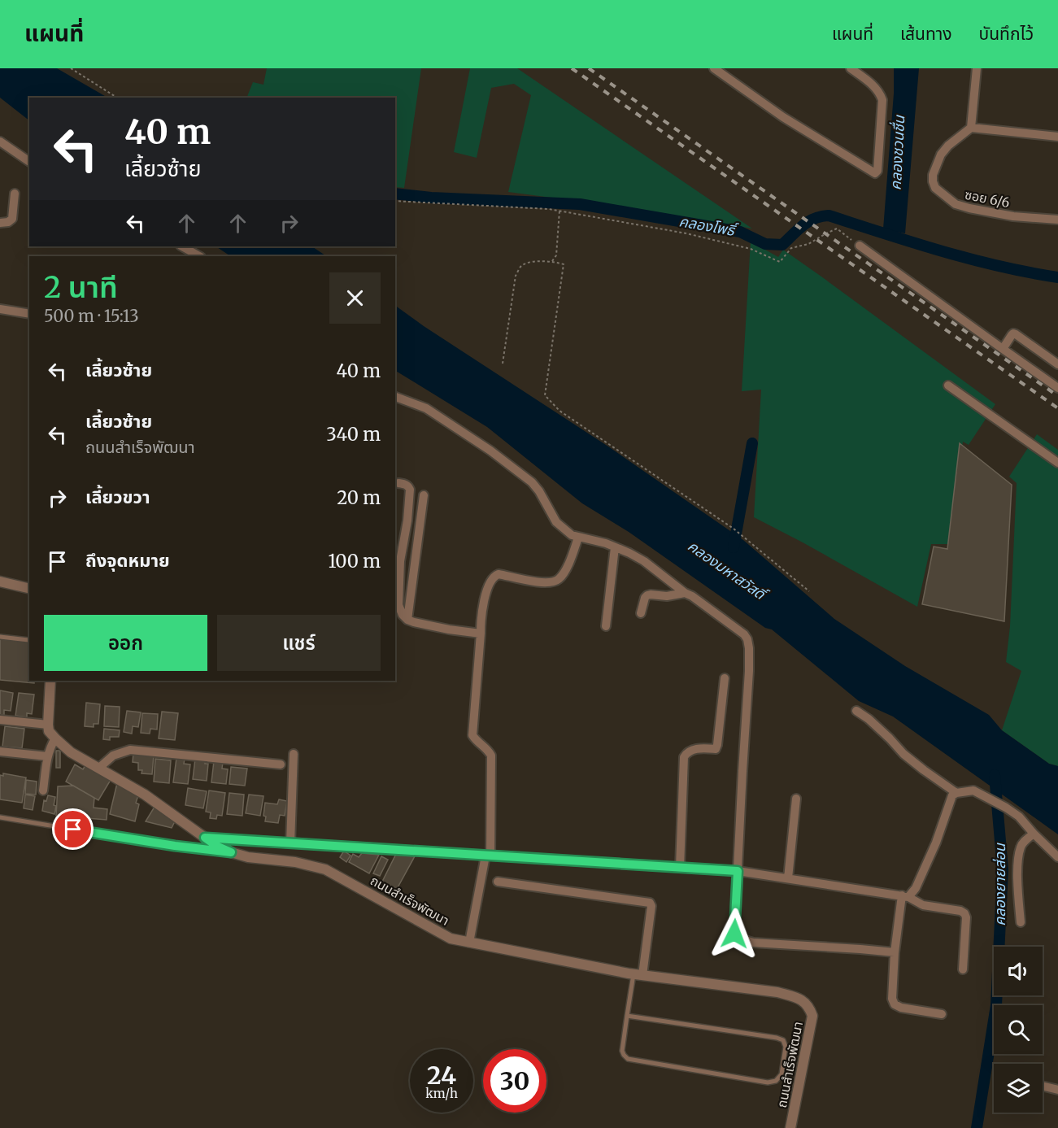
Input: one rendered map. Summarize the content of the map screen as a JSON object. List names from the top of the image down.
{
  "streets": {
    "street": ["ซอย 6/6", "ถนนสำเร็จพัฒนา"]
  },
  "water": [
    "คลองชวนชื่น",
    "คลองโพธิ์",
    "คลองมหาสวัสดิ์",
    "คลองยายส่อน"
  ],
  "page": {
    "header": "แผนที่",
    "nav": ["แผนที่", "เส้นทาง", "บันทึกไว้"],
    "turn": ["40 m", "เลี้ยวซ้าย"],
    "heading": ["2 นาที", "500 m · 15:13"],
    "list": [
      {
        "name": "เลี้ยวซ้าย",
        "value": "40 m"
      },
      {
        "name": "เลี้ยวซ้าย",
        "note": "ถนนสำเร็จพัฒนา",
        "value": "340 m"
      },
      {
        "name": "เลี้ยวขวา",
        "value": "20 m"
      },
      {
        "name": "ถึงจุดหมาย",
        "value": "100 m"
      }
    ],
    "buttons": ["ออก", "แชร์"],
    "speed": "24 km/h",
    "limit": "30"
  }
}
